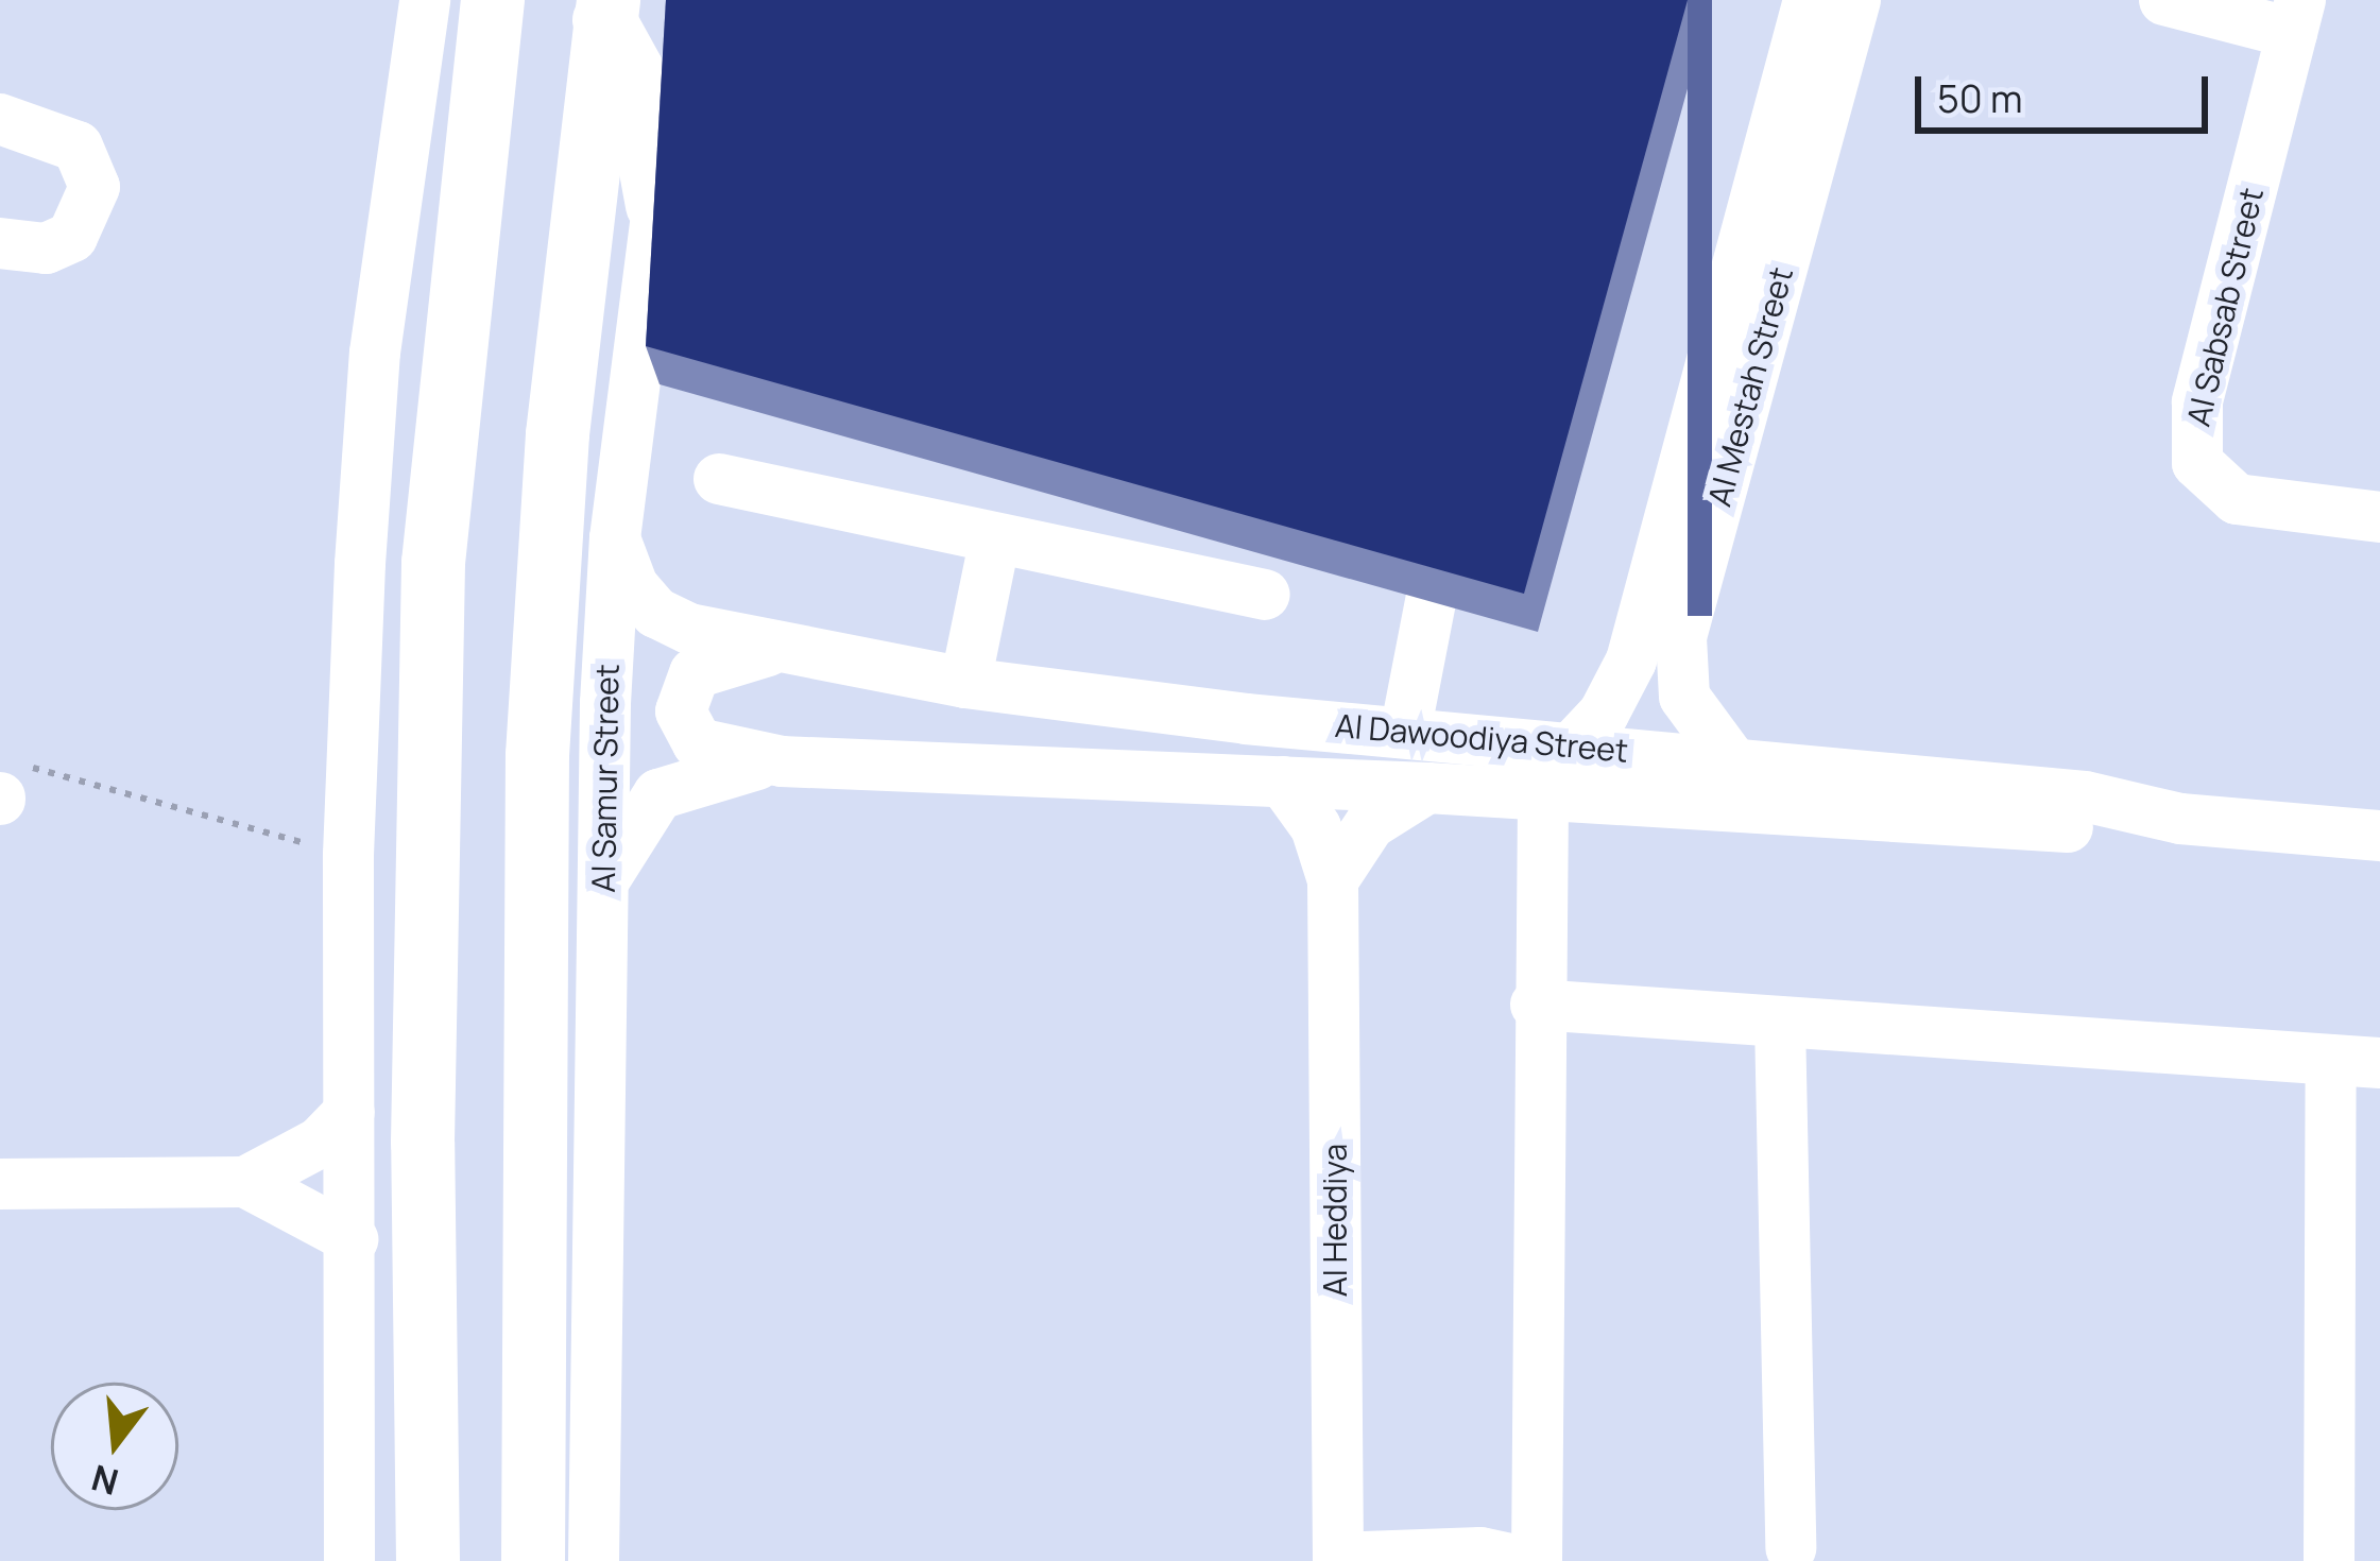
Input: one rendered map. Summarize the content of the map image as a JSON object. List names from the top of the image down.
{
  "streets": {
    "main road": ["Al Samur Street"],
    "street": [
      "Al Sabsab Street",
      "Al Mestah Street",
      "Al Dawoodiya Street",
      "Al Heddiya"
    ]
  },
  "crossings": [
    ["Al Mestah Street", "Al Dawoodiya Street"],
    ["Al Dawoodiya Street", "Al Samur Street"],
    ["Al Dawoodiya Street", "Al Heddiya"]
  ],
  "scale_bar": "50 m",
  "north": "bottom"
}
